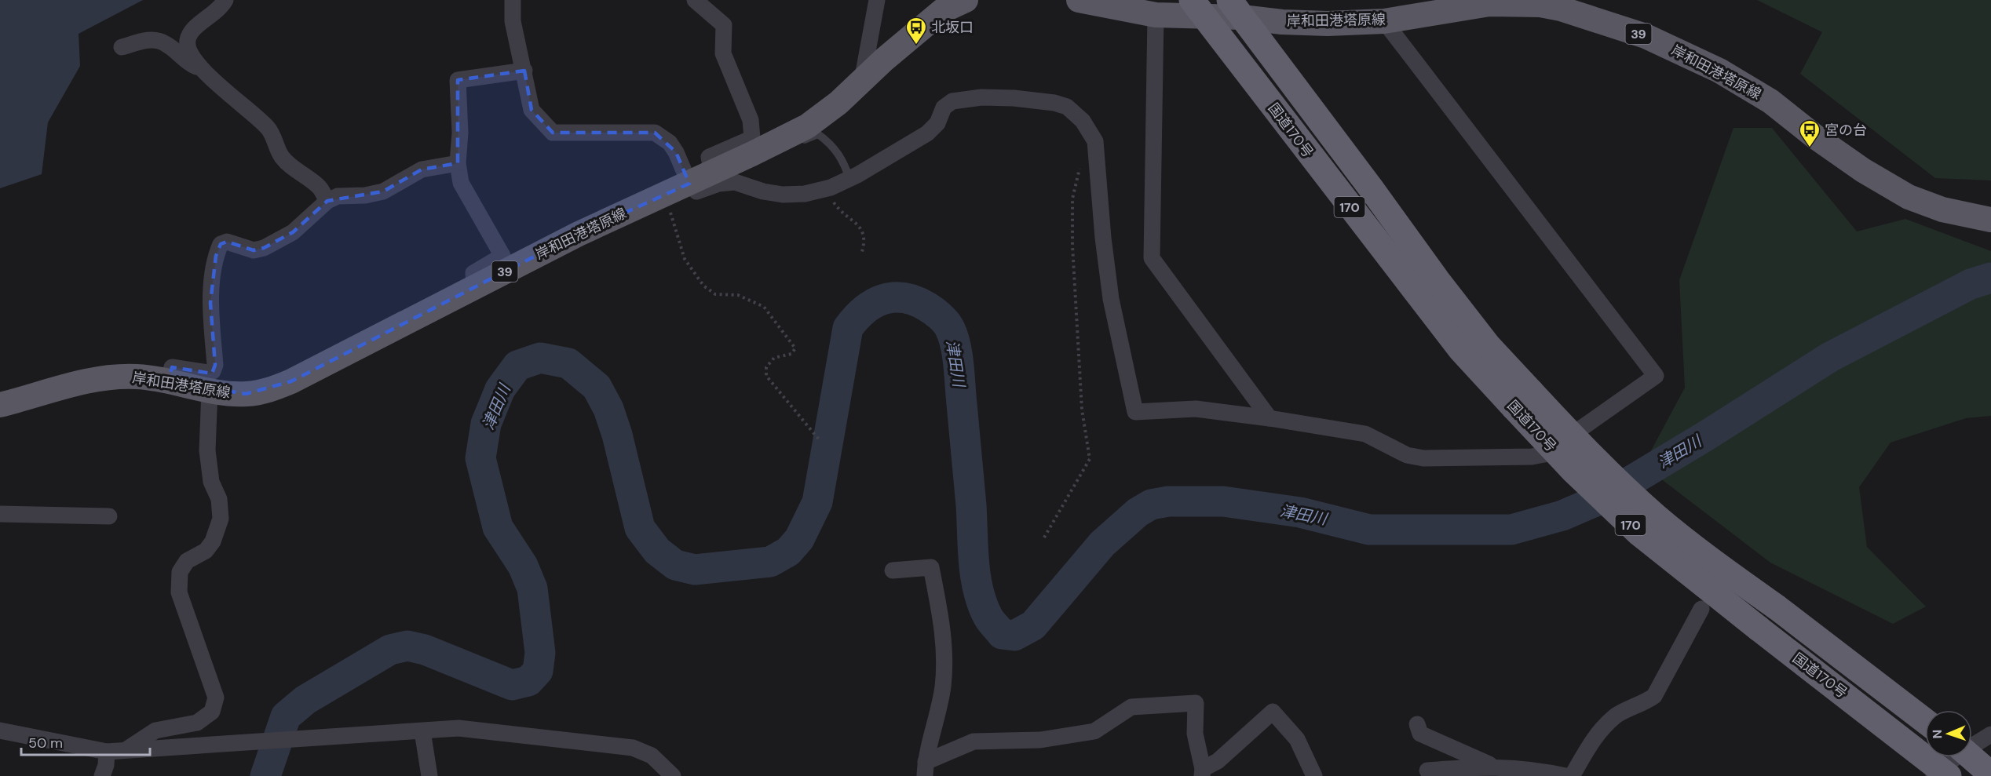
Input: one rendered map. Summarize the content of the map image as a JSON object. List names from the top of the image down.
{
  "streets": {
    "highway": ["国道170号", "170"],
    "main road": ["岸和田港塔原線", "39"]
  },
  "crossings": [
    ["岸和田港塔原線", "国道170号"]
  ],
  "water": ["津田川"],
  "places": {
    "bus stop": ["北坂口", "宮の台"]
  },
  "scale_bar": "50 m",
  "north": "left"
}
